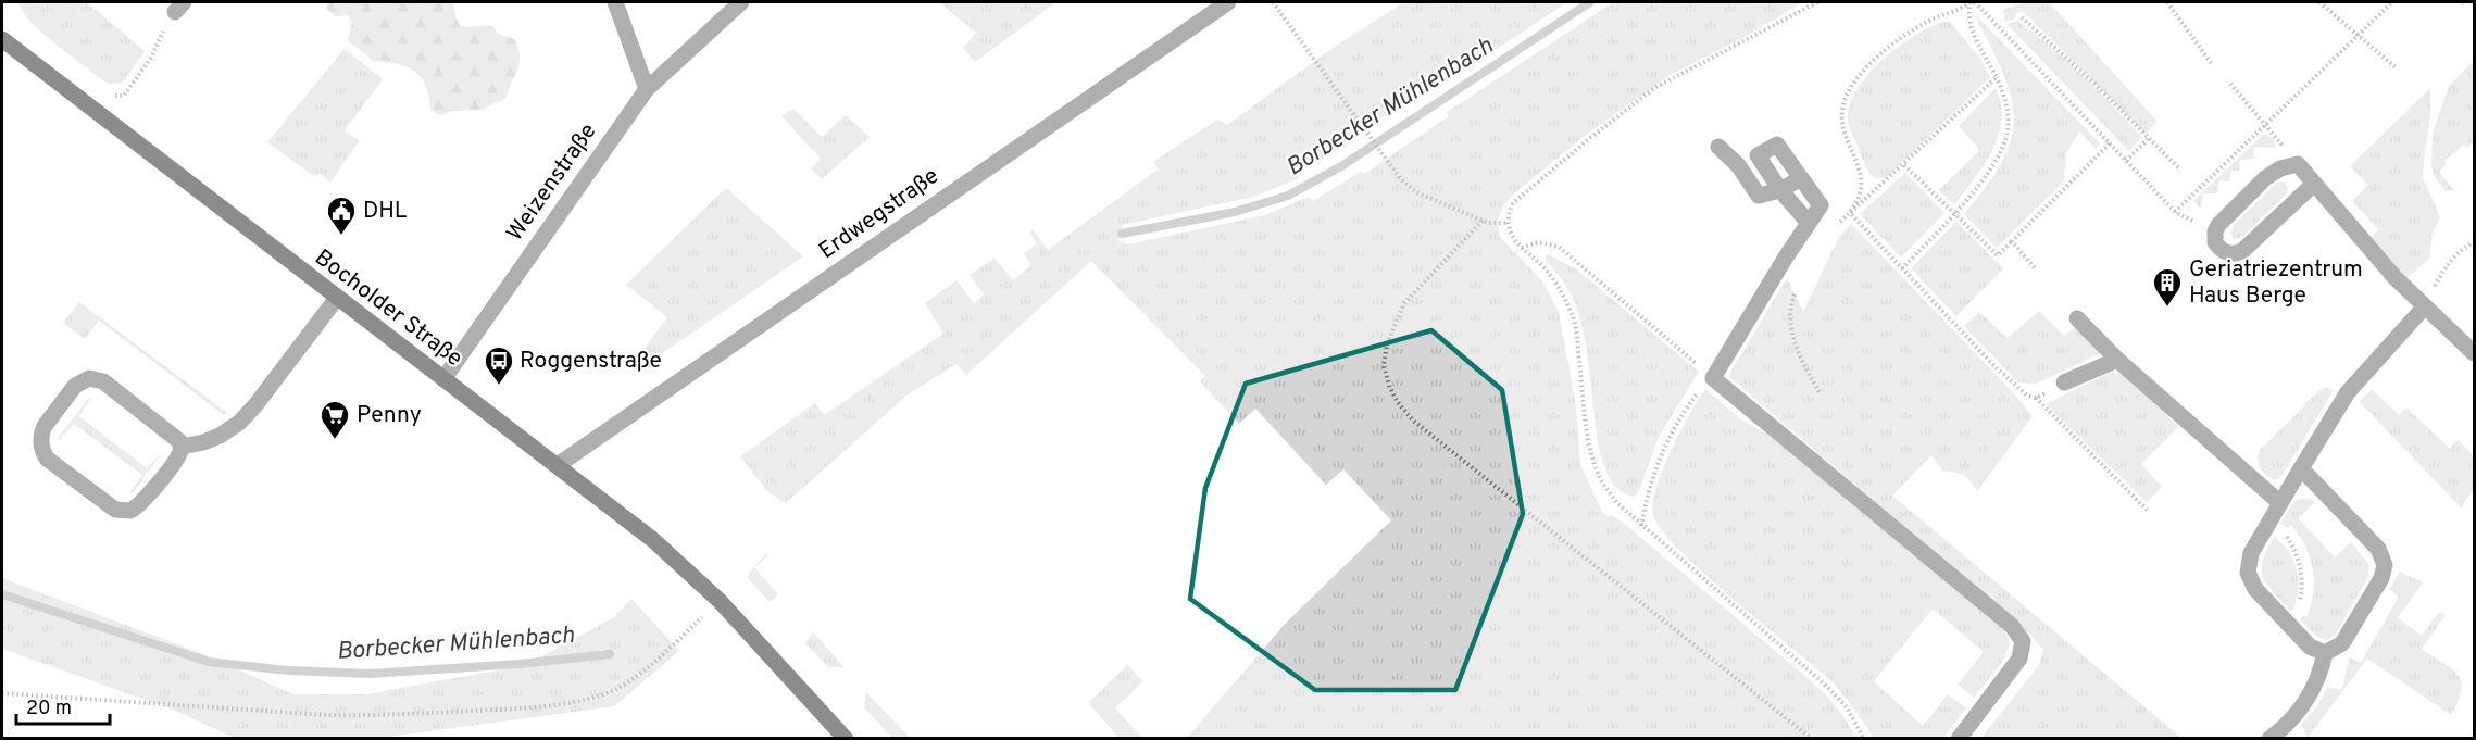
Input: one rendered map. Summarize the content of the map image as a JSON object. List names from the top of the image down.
{
  "streets": {
    "main road": ["Bocholder Straße"],
    "street": ["Weizenstraße", "Erdwegstraße"]
  },
  "crossings": [
    ["Weizenstraße", "Bocholder Straße"],
    ["Erdwegstraße", "Bocholder Straße"]
  ],
  "water": ["Borbecker Mühlenbach"],
  "places": {
    "public building": ["DHL"],
    "building": ["Geriatriezentrum Haus Berge"],
    "bus stop": ["Roggenstraße"],
    "supermarket": ["Penny"]
  },
  "scale_bar": "20 m"
}
